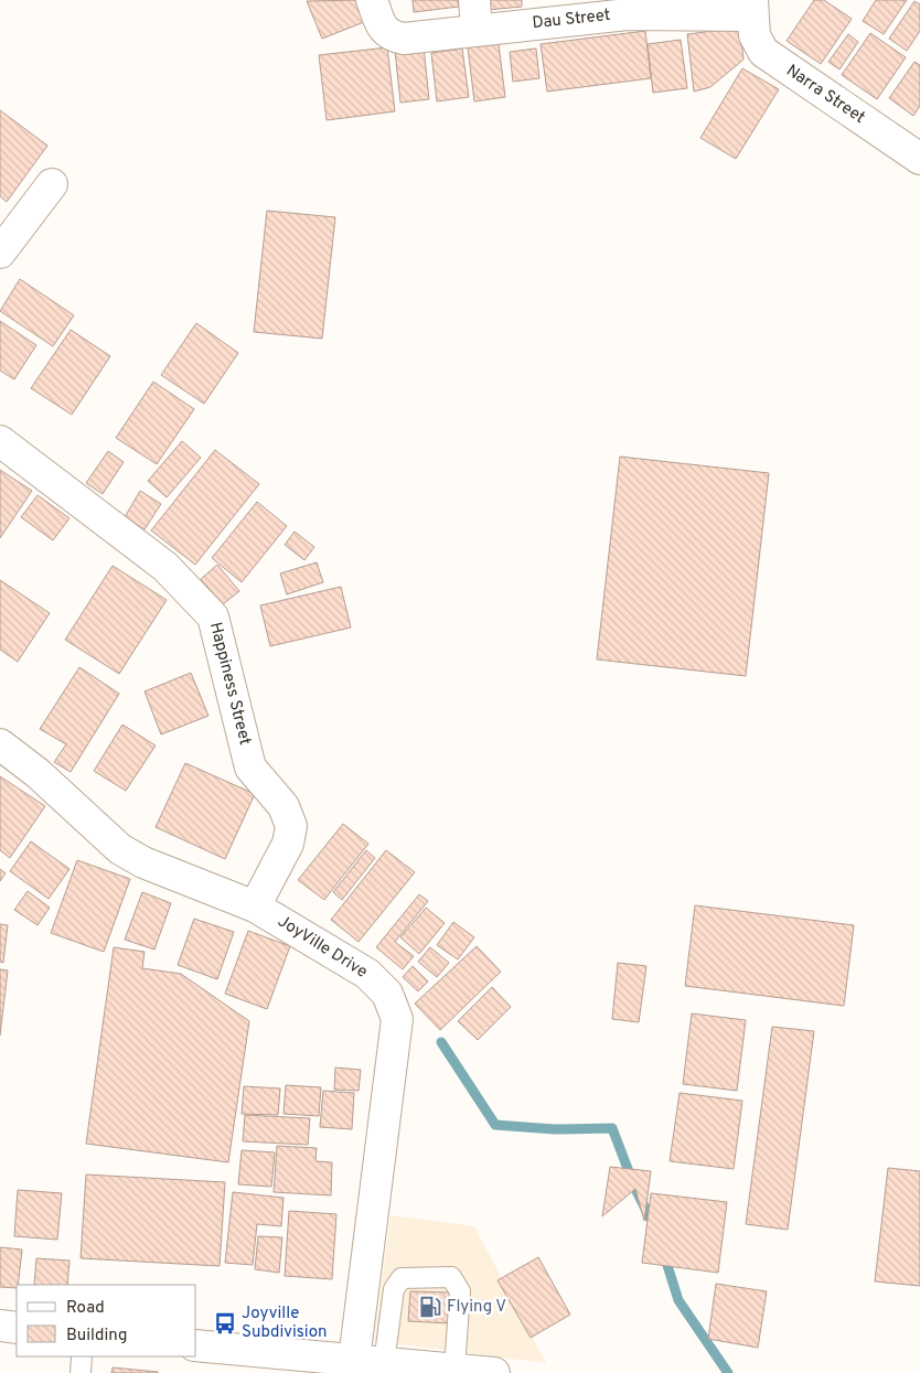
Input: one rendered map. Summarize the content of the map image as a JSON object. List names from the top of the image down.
{
  "streets": {
    "street": [
      "Dau Street",
      "Narra Street",
      "Happiness Street",
      "JoyVille Drive"
    ]
  },
  "crossings": [
    ["Dau Street", "Narra Street"],
    ["Happiness Street", "JoyVille Drive"]
  ],
  "places": {
    "fuel station": ["Flying V"],
    "bus stop": ["Joyville Subdivision"]
  },
  "legend": ["Road", "Building"]
}
